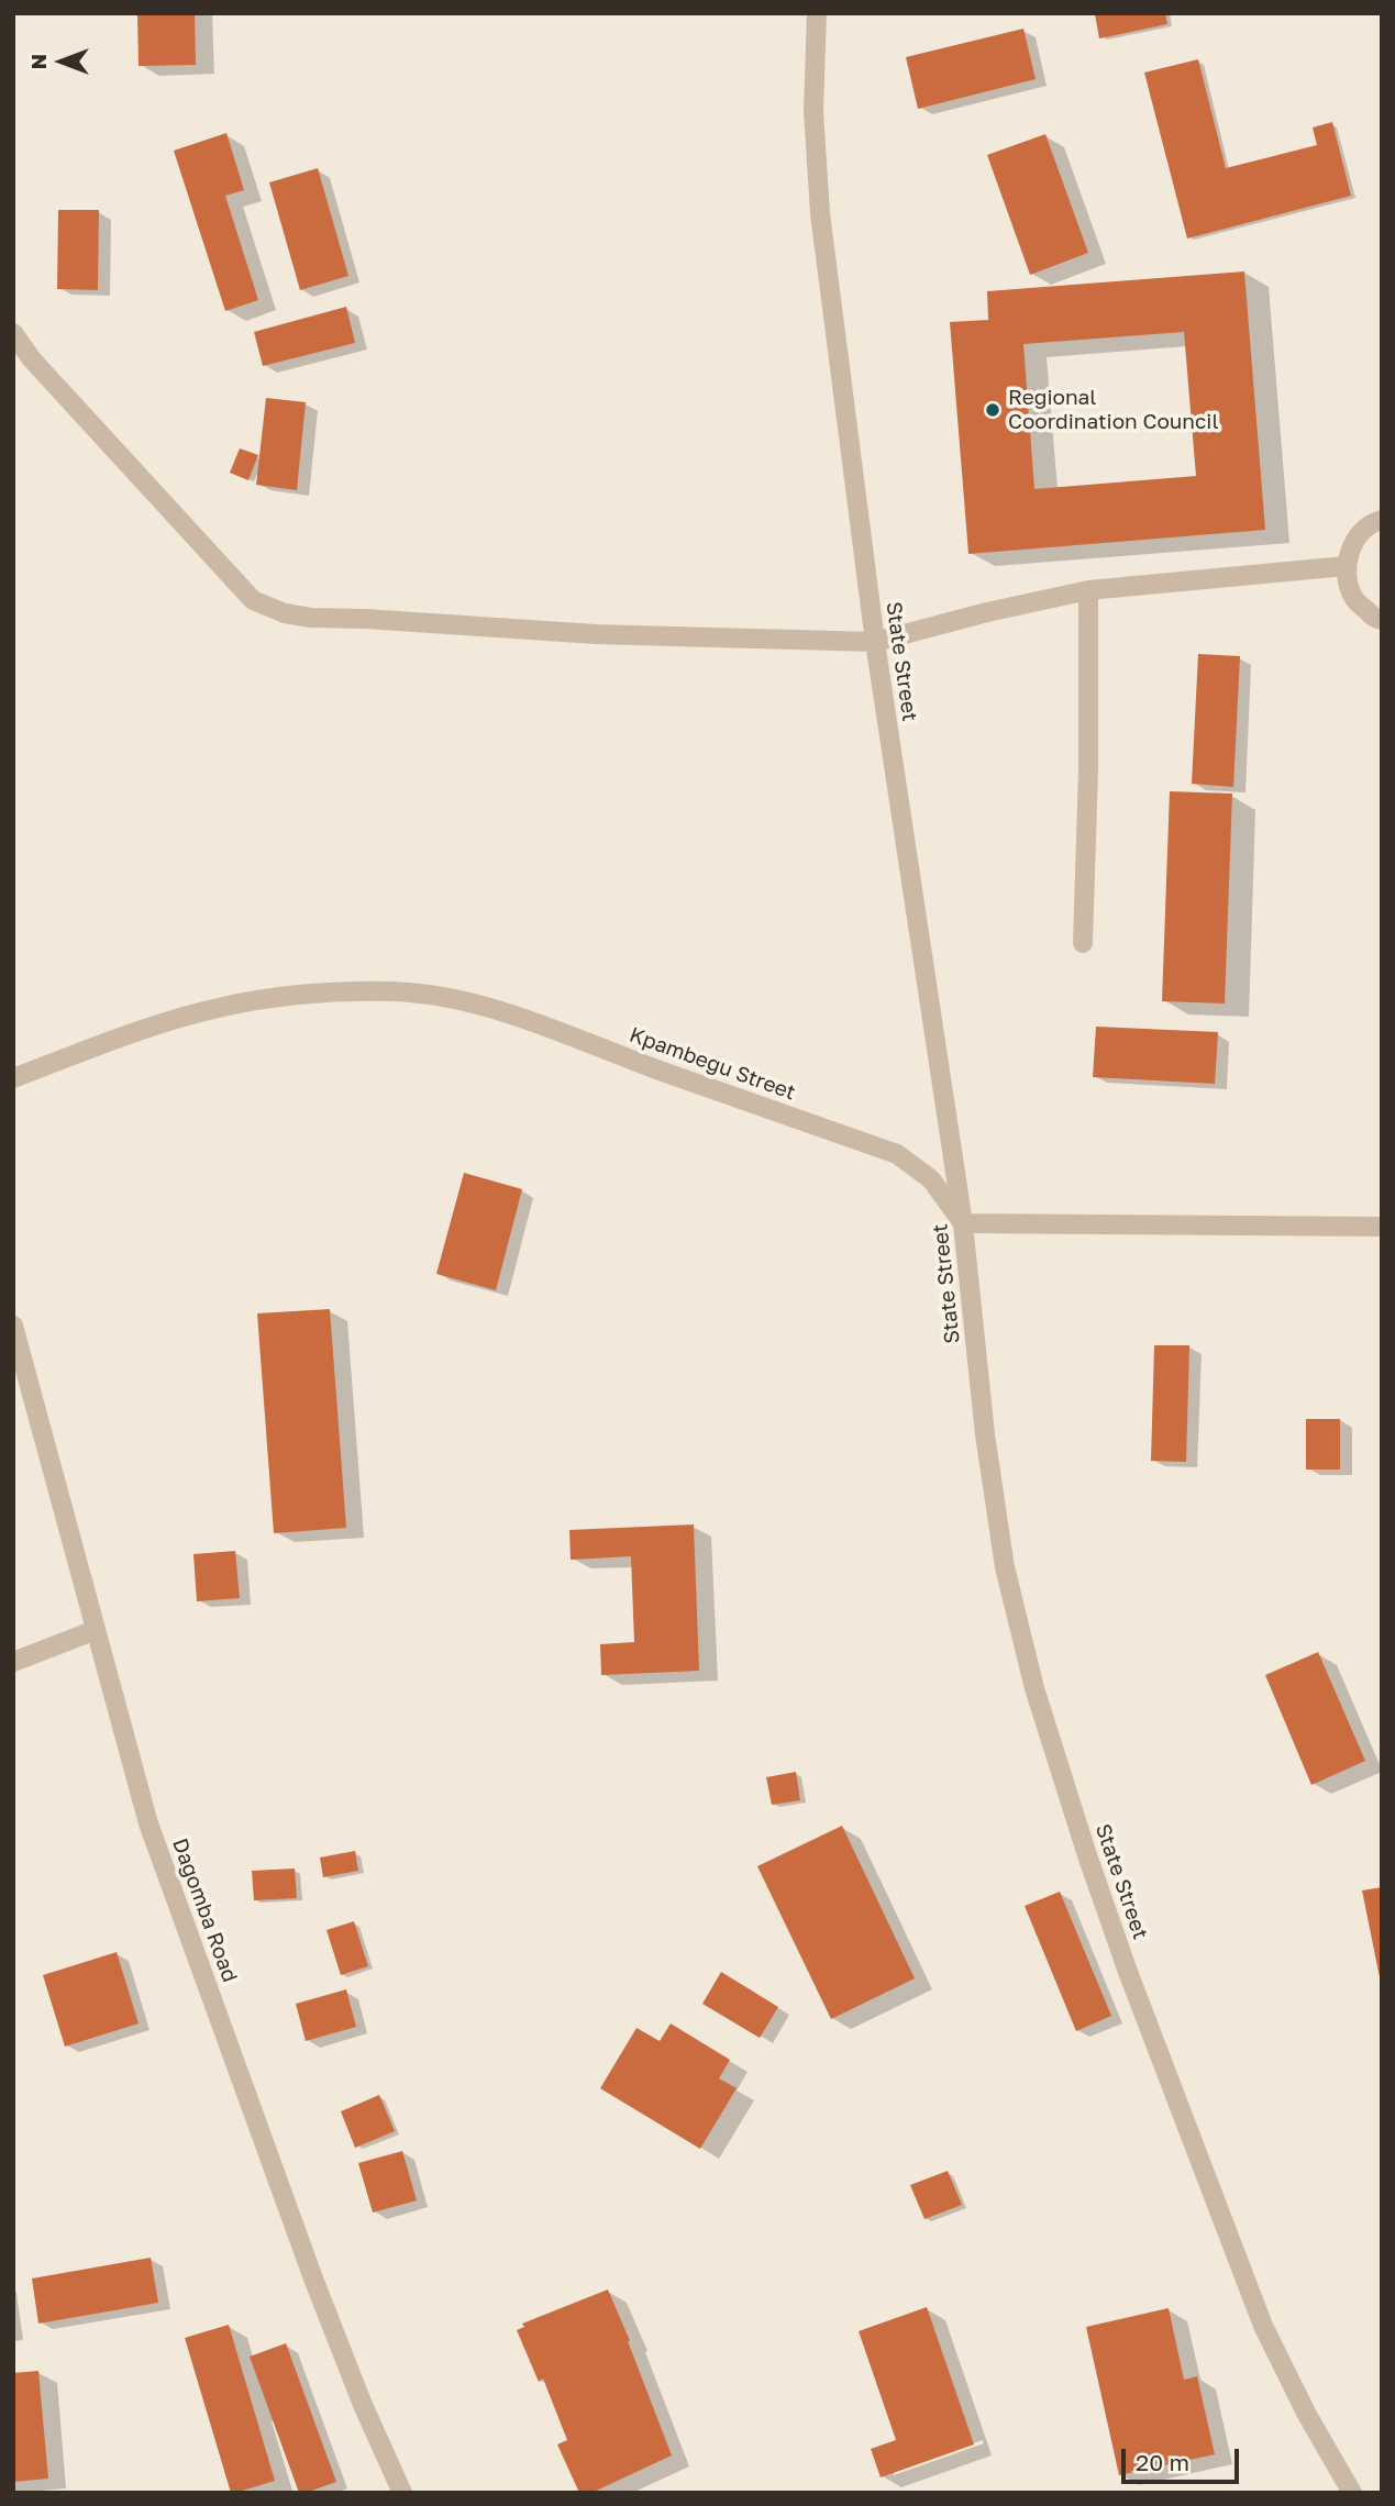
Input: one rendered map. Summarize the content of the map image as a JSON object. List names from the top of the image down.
{
  "streets": {
    "street": ["State Street", "Kpambegu Street", "Dagomba Road"]
  },
  "crossings": [
    ["State Street", "Kpambegu Street"]
  ],
  "places": ["Regional Coordination Council"],
  "scale_bar": "20 m",
  "north": "left"
}
